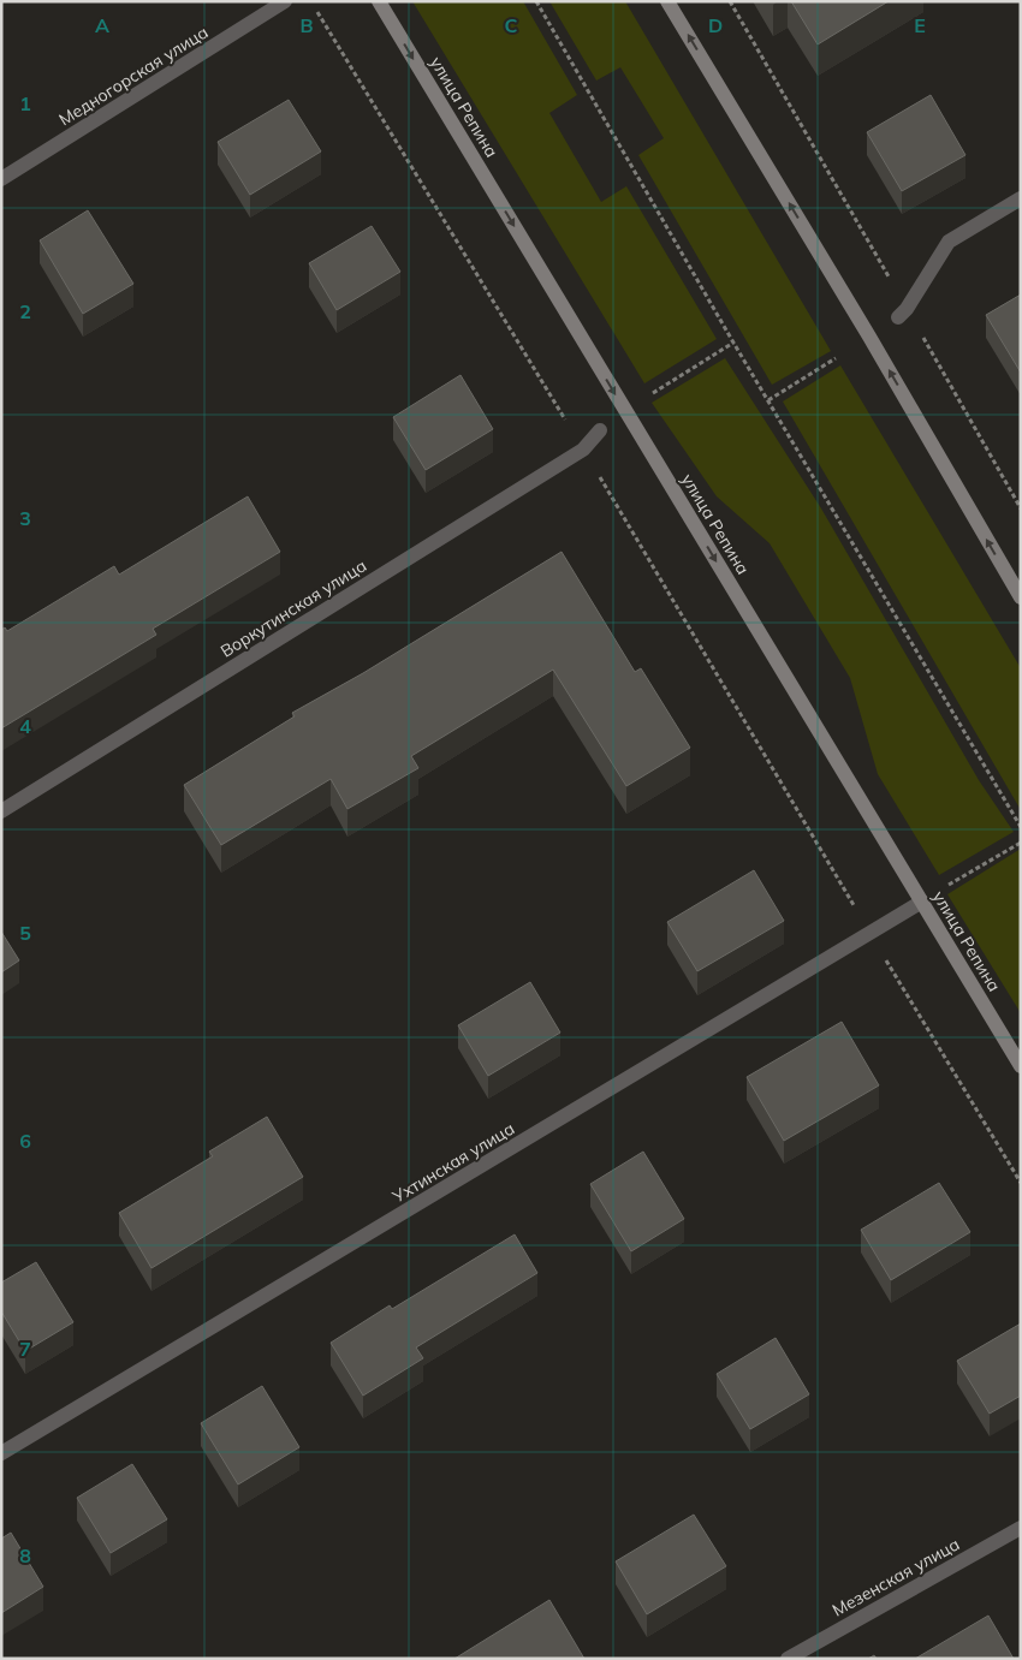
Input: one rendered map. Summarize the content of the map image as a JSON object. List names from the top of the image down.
{
  "streets": {
    "street": [
      "Медногорская улица",
      "улица Репина",
      "Воркутинская улица",
      "Ухтинская улица",
      "Мезенская улица"
    ]
  },
  "crossings": [
    ["улица Репина", "Ухтинская улица"]
  ],
  "one_way": ["улица Репина"],
  "grid": {
    "columns": [
      "A",
      "B",
      "C",
      "D",
      "E"
    ],
    "rows": [
      "1",
      "2",
      "3",
      "4",
      "5",
      "6",
      "7",
      "8"
    ]
  }
}
